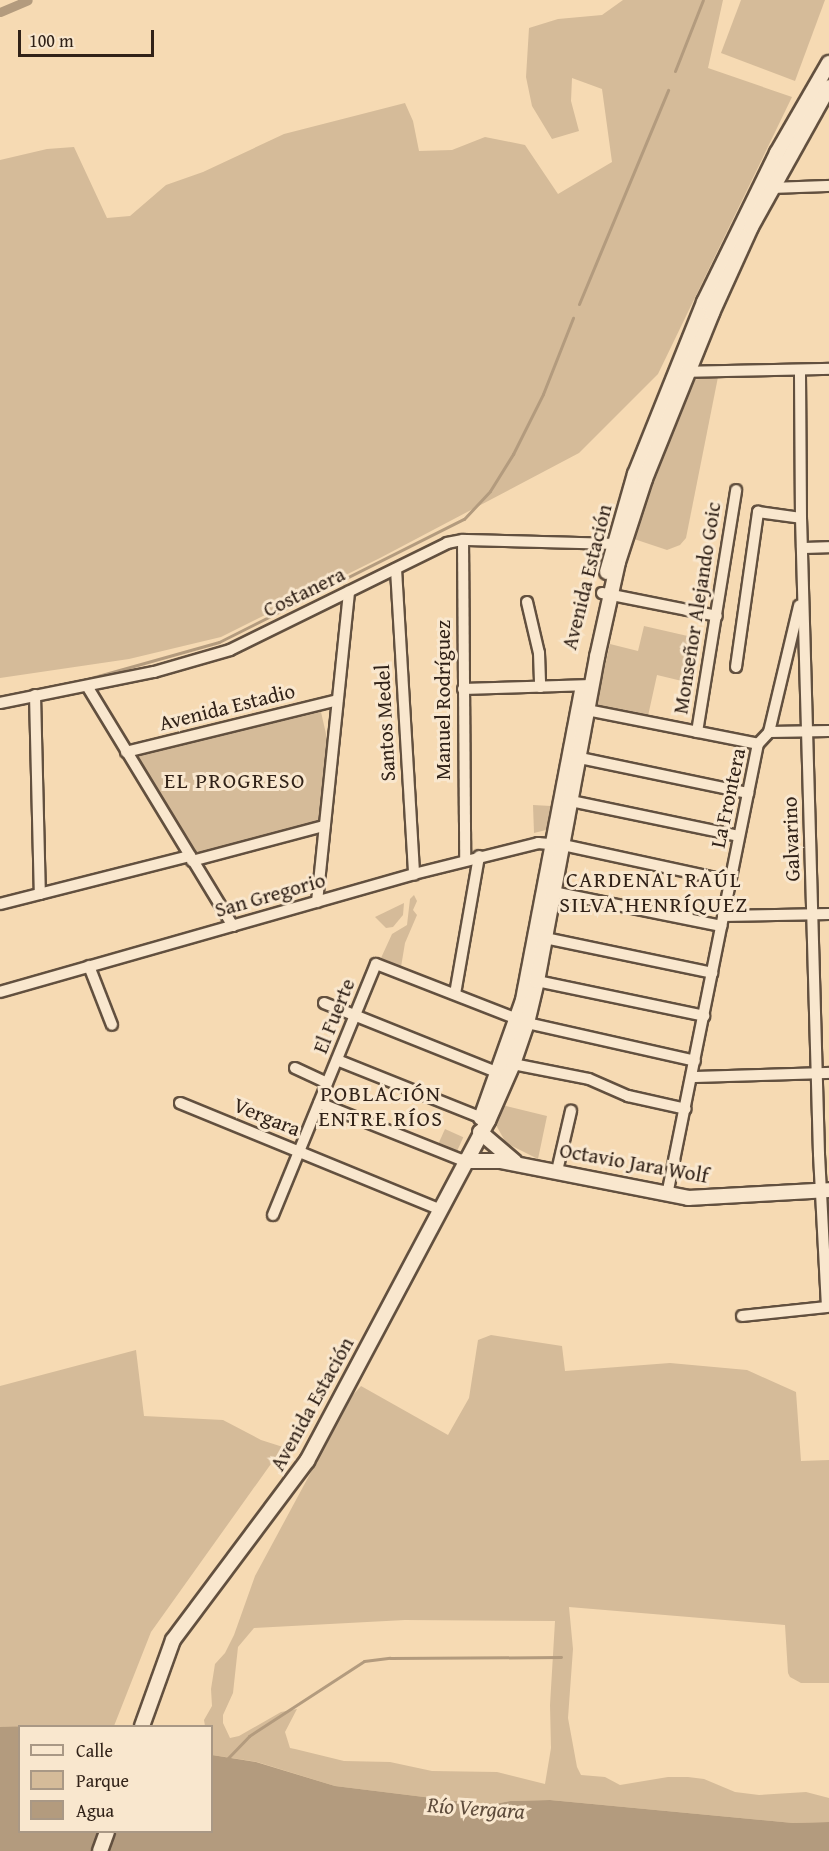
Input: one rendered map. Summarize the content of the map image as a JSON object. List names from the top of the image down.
{
  "streets": {
    "street": [
      "Avenida Estación",
      "Costanera",
      "Monseñor Alejando Goic",
      "Manuel Rodríguez",
      "Avenida Estadio",
      "Santos Medel",
      "La Frontera",
      "Galvarino",
      "San Gregorio",
      "El Fuerte",
      "Vergara",
      "Octavio Jara Wolf"
    ]
  },
  "crossings": [
    ["Avenida Estación", "Costanera"],
    ["Avenida Estación", "San Gregorio"],
    ["Avenida Estación", "Vergara"],
    ["Avenida Estación", "Octavio Jara Wolf"],
    ["Costanera", "Manuel Rodríguez"],
    ["Costanera", "Santos Medel"],
    ["Manuel Rodríguez", "San Gregorio"],
    ["Santos Medel", "San Gregorio"],
    ["La Frontera", "Galvarino"],
    ["La Frontera", "San Gregorio"],
    ["La Frontera", "Octavio Jara Wolf"],
    ["Galvarino", "Octavio Jara Wolf"],
    ["El Fuerte", "Vergara"]
  ],
  "districts": ["EL PROGRESO", "CARDENAL RAÚL SILVA HENRÍQUEZ", "POBLACIÓN ENTRE RÍOS"],
  "water": ["Río Vergara"],
  "legend": ["Calle", "Parque", "Agua"],
  "scale_bar": "100 m"
}
